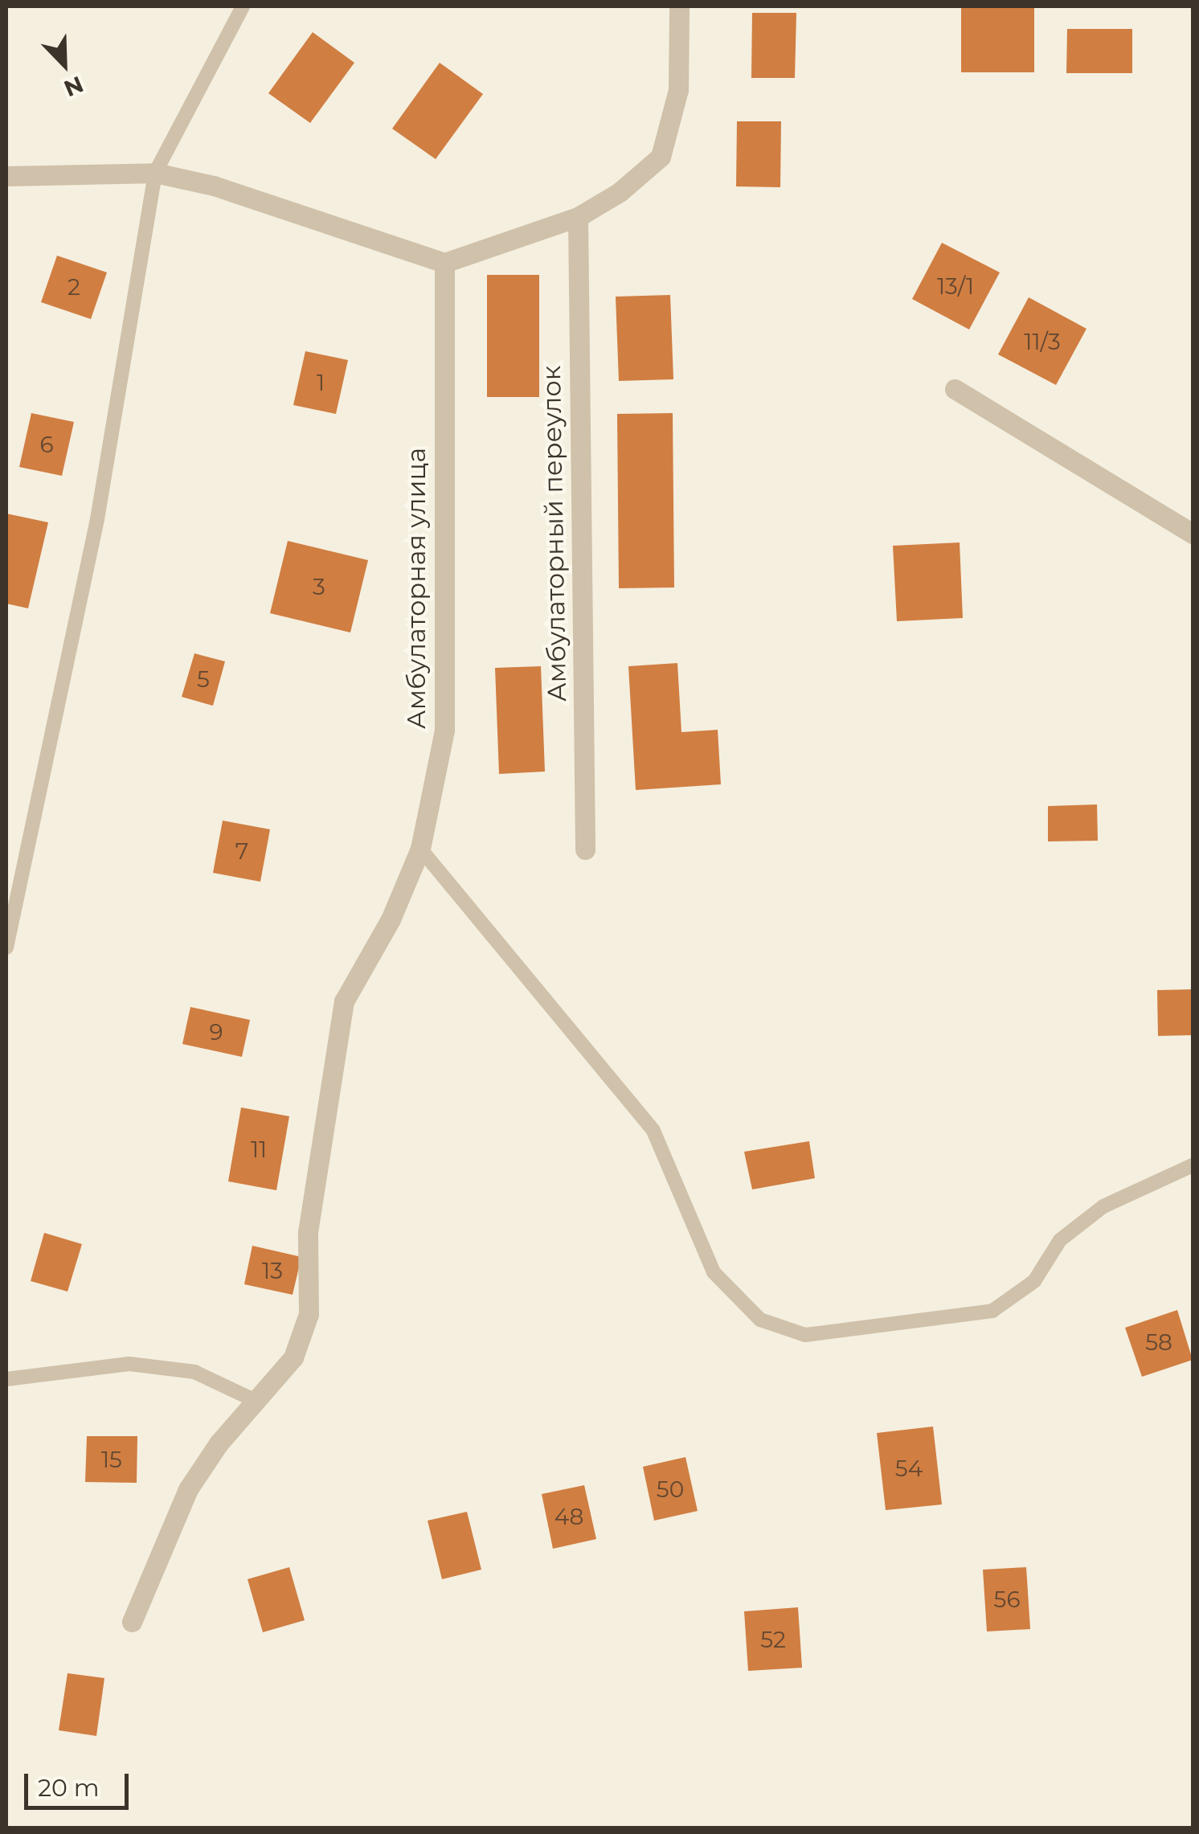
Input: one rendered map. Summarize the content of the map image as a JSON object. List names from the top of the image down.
{
  "streets": {
    "street": ["Амбулаторный переулок", "Амбулаторная улица"]
  },
  "house_numbers": [
    "13/1",
    "2",
    "11/3",
    "1",
    "6",
    "3",
    "5",
    "7",
    "9",
    "11",
    "13",
    "58",
    "15",
    "54",
    "50",
    "48",
    "56",
    "52"
  ],
  "scale_bar": "20 m",
  "north": "bottom right"
}
